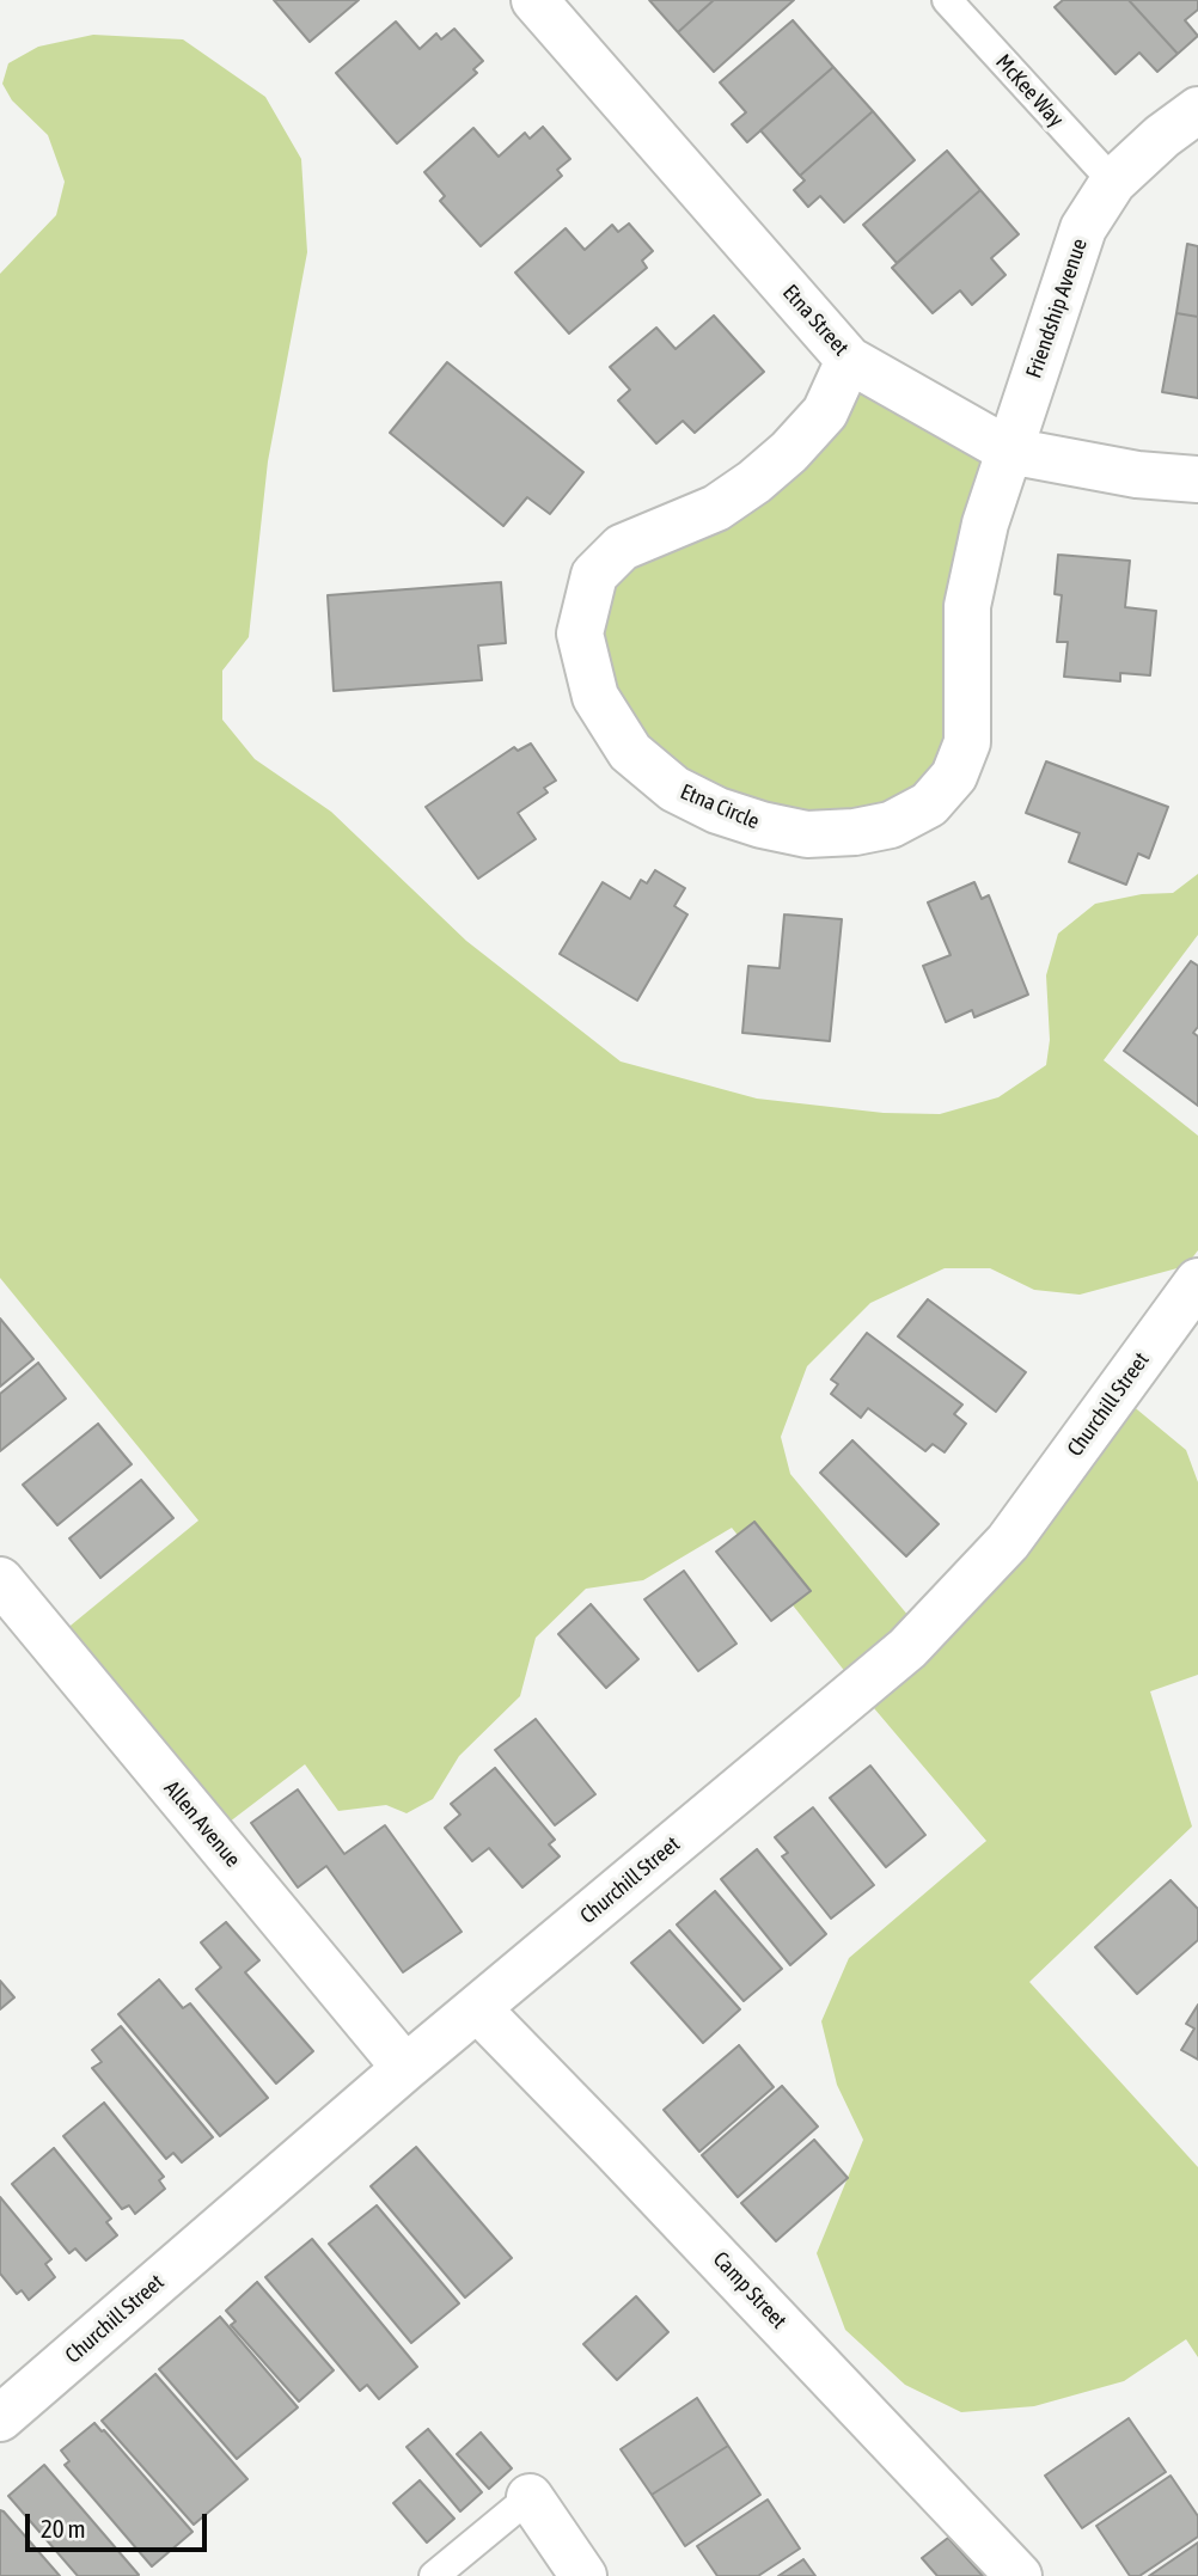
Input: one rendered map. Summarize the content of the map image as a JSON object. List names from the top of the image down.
{
  "streets": {
    "street": [
      "Friendship Avenue",
      "Etna Street",
      "Etna Circle",
      "Churchill Street",
      "Allen Avenue",
      "Camp Street"
    ],
    "lane": ["McKee Way"]
  },
  "crossings": [
    ["McKee Way", "Friendship Avenue"],
    ["Friendship Avenue", "Etna Street"],
    ["Friendship Avenue", "Etna Circle"],
    ["Etna Street", "Etna Circle"],
    ["Churchill Street", "Allen Avenue"],
    ["Churchill Street", "Camp Street"]
  ],
  "scale_bar": "20 m"
}
